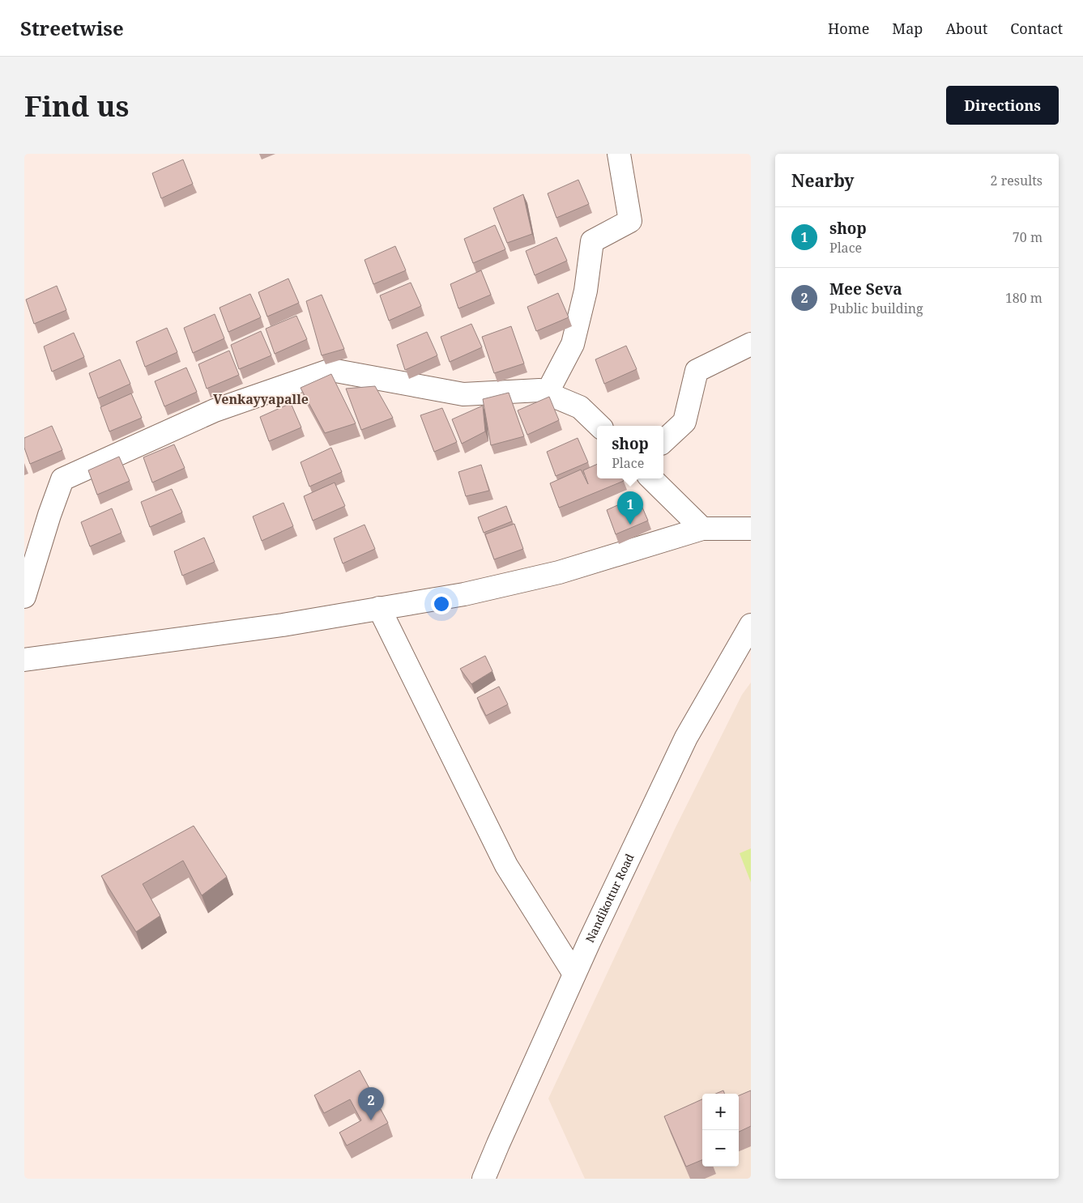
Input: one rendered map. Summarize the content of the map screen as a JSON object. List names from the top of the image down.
{
  "streets": {
    "main road": ["Nandikottur Road"]
  },
  "districts": ["Venkayyapalle"],
  "page": {
    "header": "Streetwise",
    "nav": [
      "Home",
      "Map",
      "About",
      "Contact"
    ],
    "buttons": "Directions",
    "title": "Find us",
    "heading": ["Nearby", "2 results"],
    "list": [
      {
        "mark": "1",
        "name": "shop",
        "note": "Place",
        "value": "70 m"
      },
      {
        "mark": "2",
        "name": "Mee Seva",
        "note": "Public building",
        "value": "180 m"
      }
    ],
    "popup": ["shop", "Place"],
    "pins": ["1", "2"],
    "map_buttons": ["+", "−"]
  }
}
